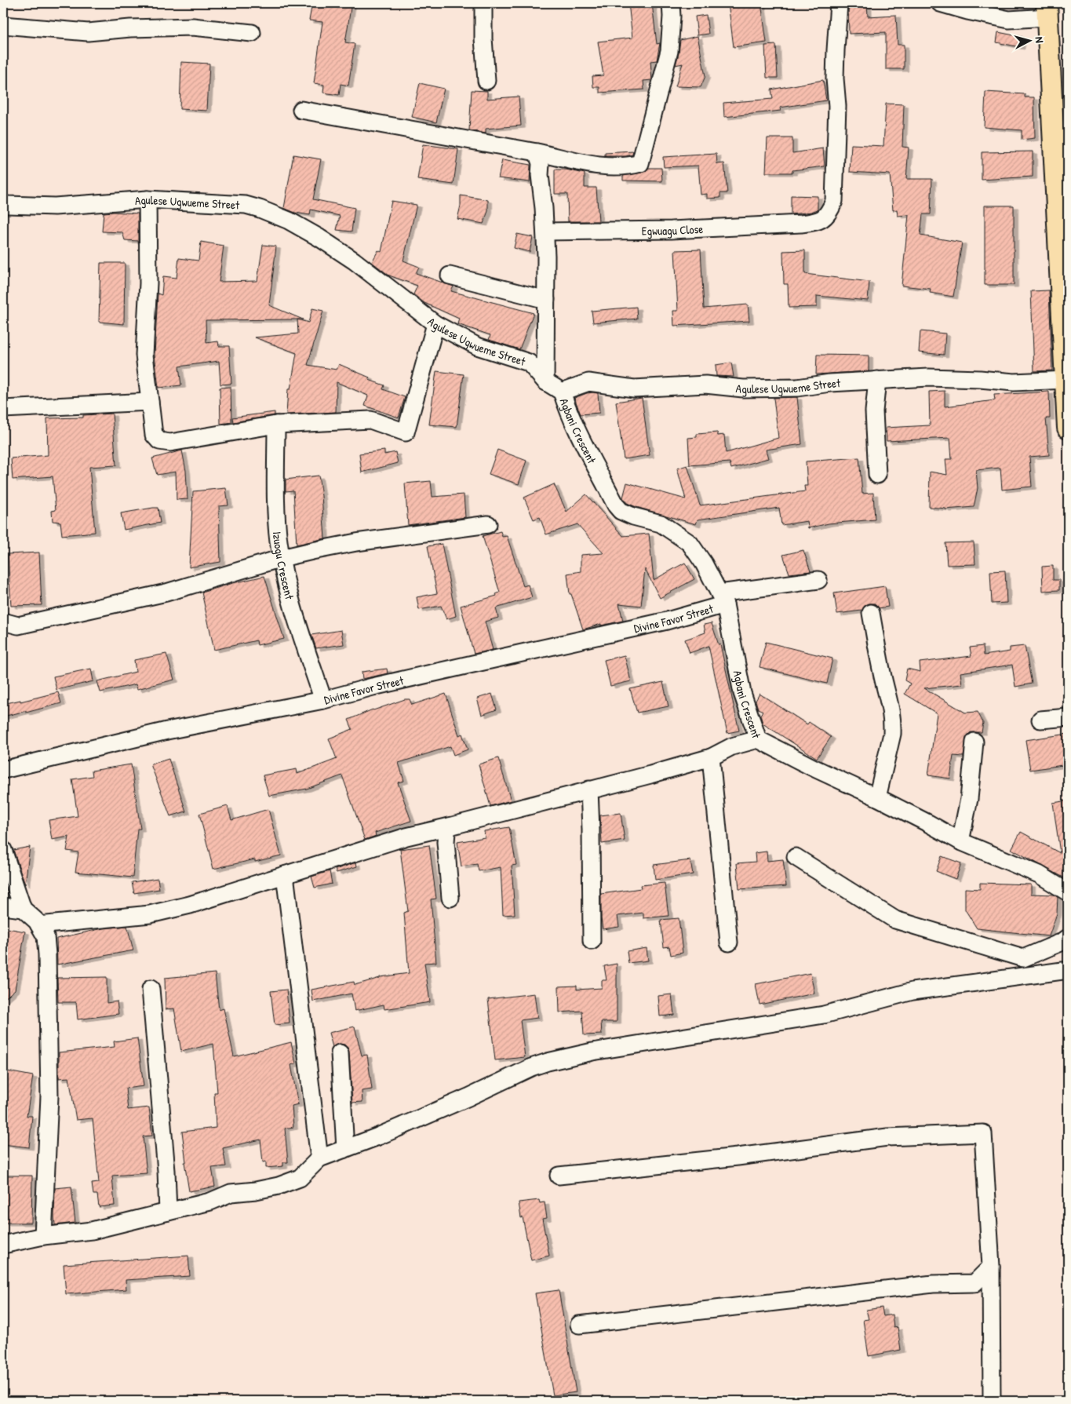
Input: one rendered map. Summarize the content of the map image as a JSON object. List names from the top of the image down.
{
  "streets": {
    "street": [
      "Agulese Ugwueme Street",
      "Egwuagu Close",
      "Agbani Crescent",
      "Izuogu Crescent",
      "Divine Favor Street"
    ]
  },
  "crossings": [
    ["Agulese Ugwueme Street", "Agbani Crescent"],
    ["Agbani Crescent", "Divine Favor Street"],
    ["Izuogu Crescent", "Divine Favor Street"]
  ],
  "north": "right"
}
